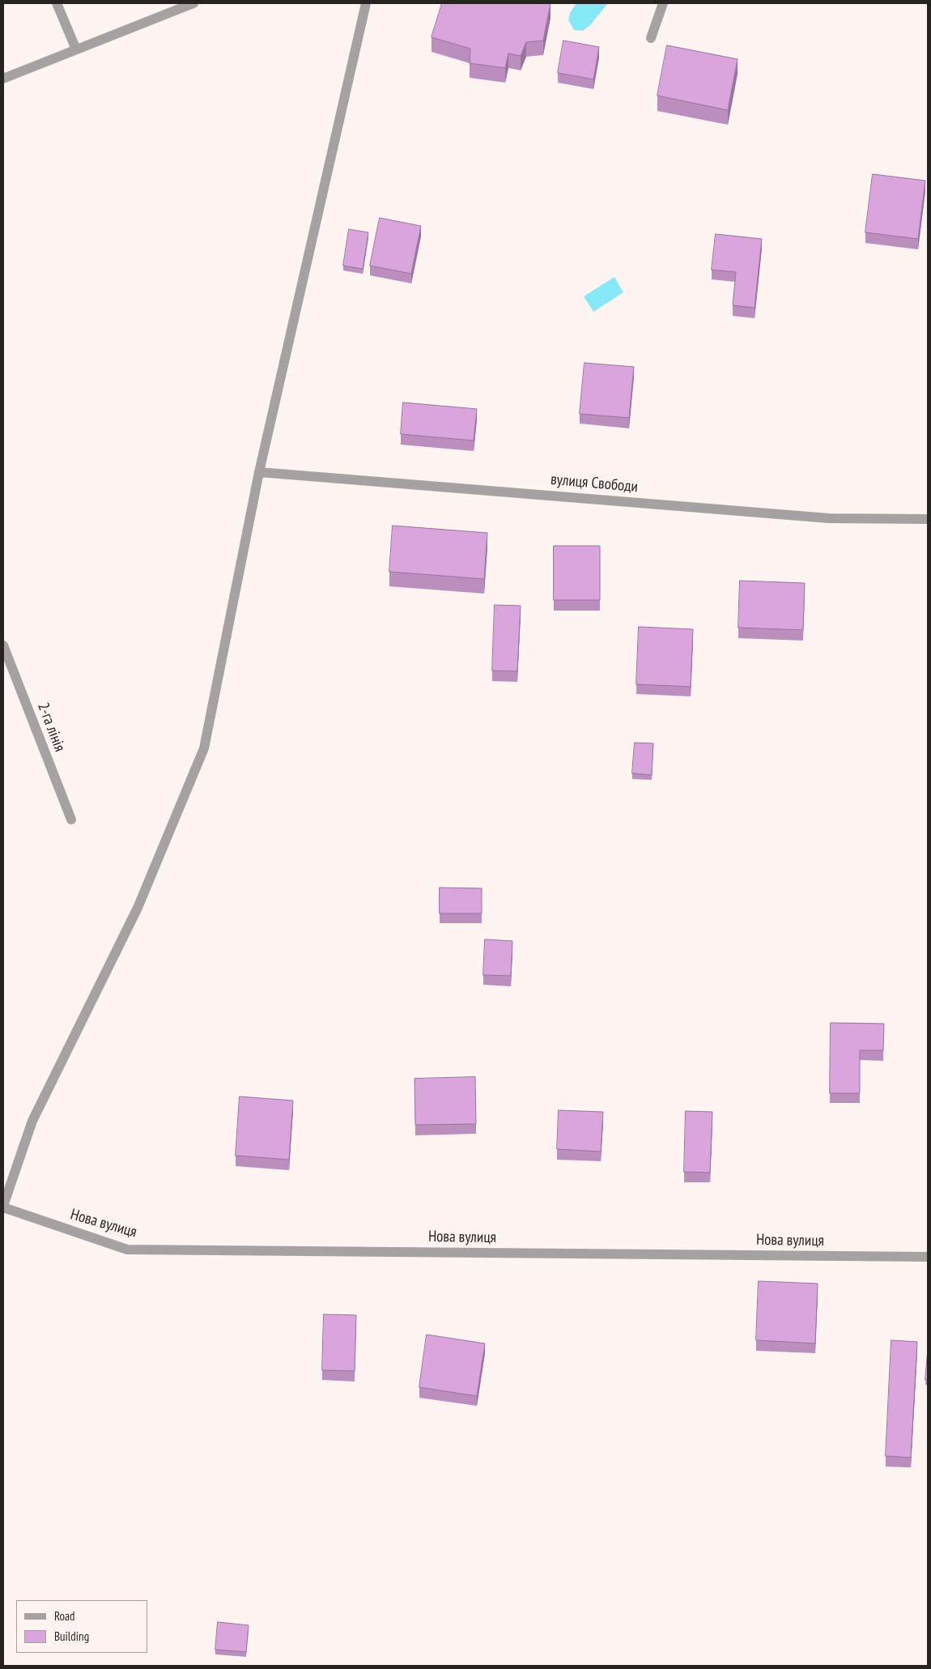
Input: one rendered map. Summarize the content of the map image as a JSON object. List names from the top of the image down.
{
  "streets": {
    "street": ["вулиця Свободи", "2-га лінія", "Нова вулиця"]
  },
  "legend": ["Road", "Building"]
}
